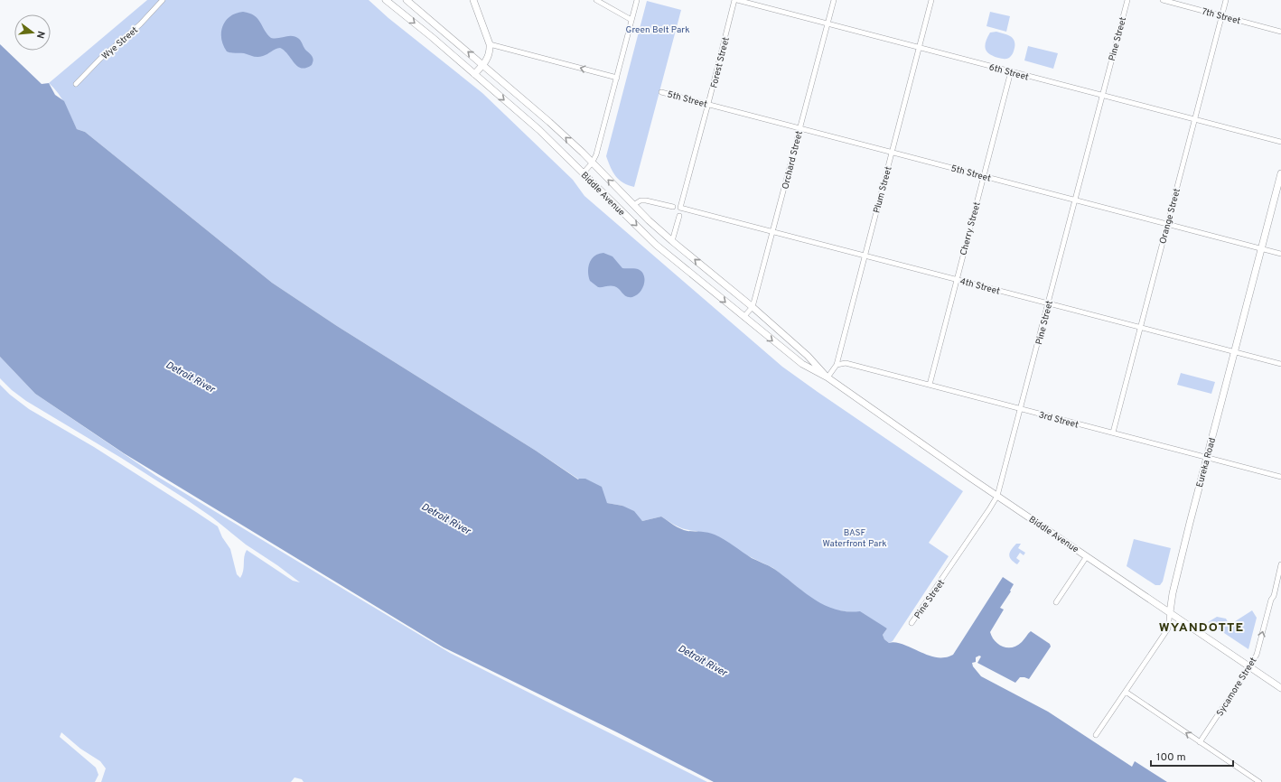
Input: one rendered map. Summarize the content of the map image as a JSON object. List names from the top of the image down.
{
  "streets": {
    "main road": ["Biddle Avenue", "Eureka Road"],
    "street": [
      "7th Street",
      "Pine Street",
      "Wye Street",
      "Forest Street",
      "6th Street",
      "5th Street",
      "Orchard Street",
      "Plum Street",
      "Orange Street",
      "Cherry Street",
      "4th Street",
      "3rd Street",
      "Sycamore Street"
    ]
  },
  "crossings": [
    ["7th Street", "Orange Street"],
    ["Pine Street", "6th Street"],
    ["Pine Street", "5th Street"],
    ["Pine Street", "Biddle Avenue"],
    ["Pine Street", "4th Street"],
    ["Pine Street", "3rd Street"],
    ["Forest Street", "6th Street"],
    ["Forest Street", "5th Street"],
    ["Forest Street", "4th Street"],
    ["6th Street", "Orchard Street"],
    ["6th Street", "Plum Street"],
    ["6th Street", "Orange Street"],
    ["6th Street", "Cherry Street"],
    ["5th Street", "Orchard Street"],
    ["5th Street", "Plum Street"],
    ["5th Street", "Orange Street"],
    ["5th Street", "Cherry Street"],
    ["5th Street", "Eureka Road"],
    ["Orchard Street", "Biddle Avenue"],
    ["Orchard Street", "4th Street"],
    ["Plum Street", "Biddle Avenue"],
    ["Plum Street", "4th Street"],
    ["Plum Street", "3rd Street"],
    ["Biddle Avenue", "Eureka Road"],
    ["Biddle Avenue", "Sycamore Street"],
    ["Orange Street", "4th Street"],
    ["Orange Street", "3rd Street"],
    ["Cherry Street", "4th Street"],
    ["Cherry Street", "3rd Street"],
    ["4th Street", "Eureka Road"],
    ["3rd Street", "Eureka Road"]
  ],
  "one_way": ["Sycamore Street"],
  "districts": ["WYANDOTTE"],
  "water": ["Detroit River"],
  "parks": ["Green Belt Park", "BASF Waterfront Park"],
  "scale_bar": "100 m",
  "north": "right"
}
